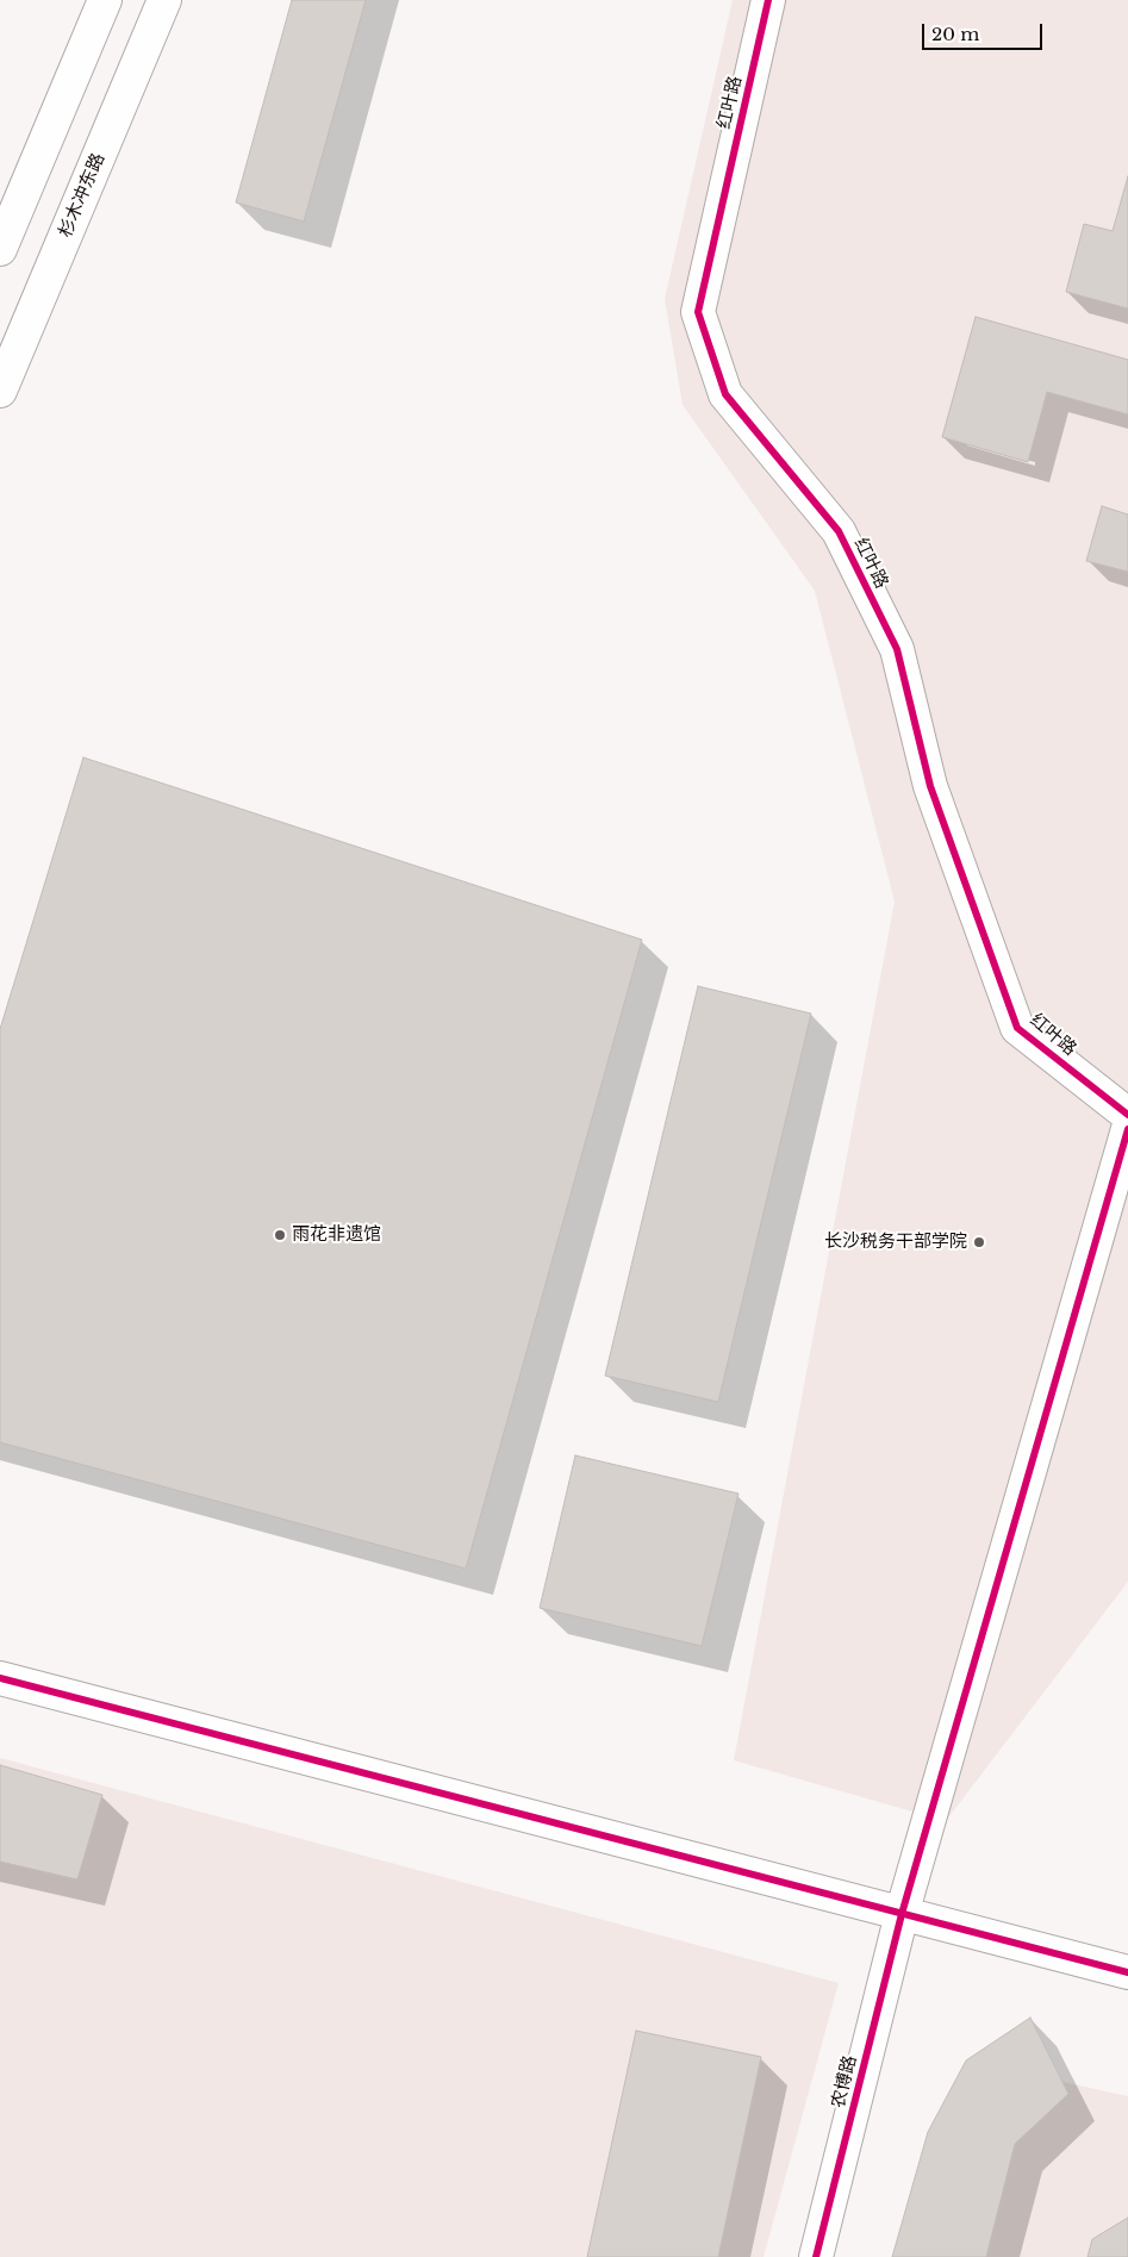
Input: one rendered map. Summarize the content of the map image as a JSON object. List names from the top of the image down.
{
  "streets": {
    "street": ["红叶路", "杉木冲东路", "农博路"]
  },
  "places": ["雨花非遗馆", "长沙税务干部学院"],
  "scale_bar": "20 m"
}
